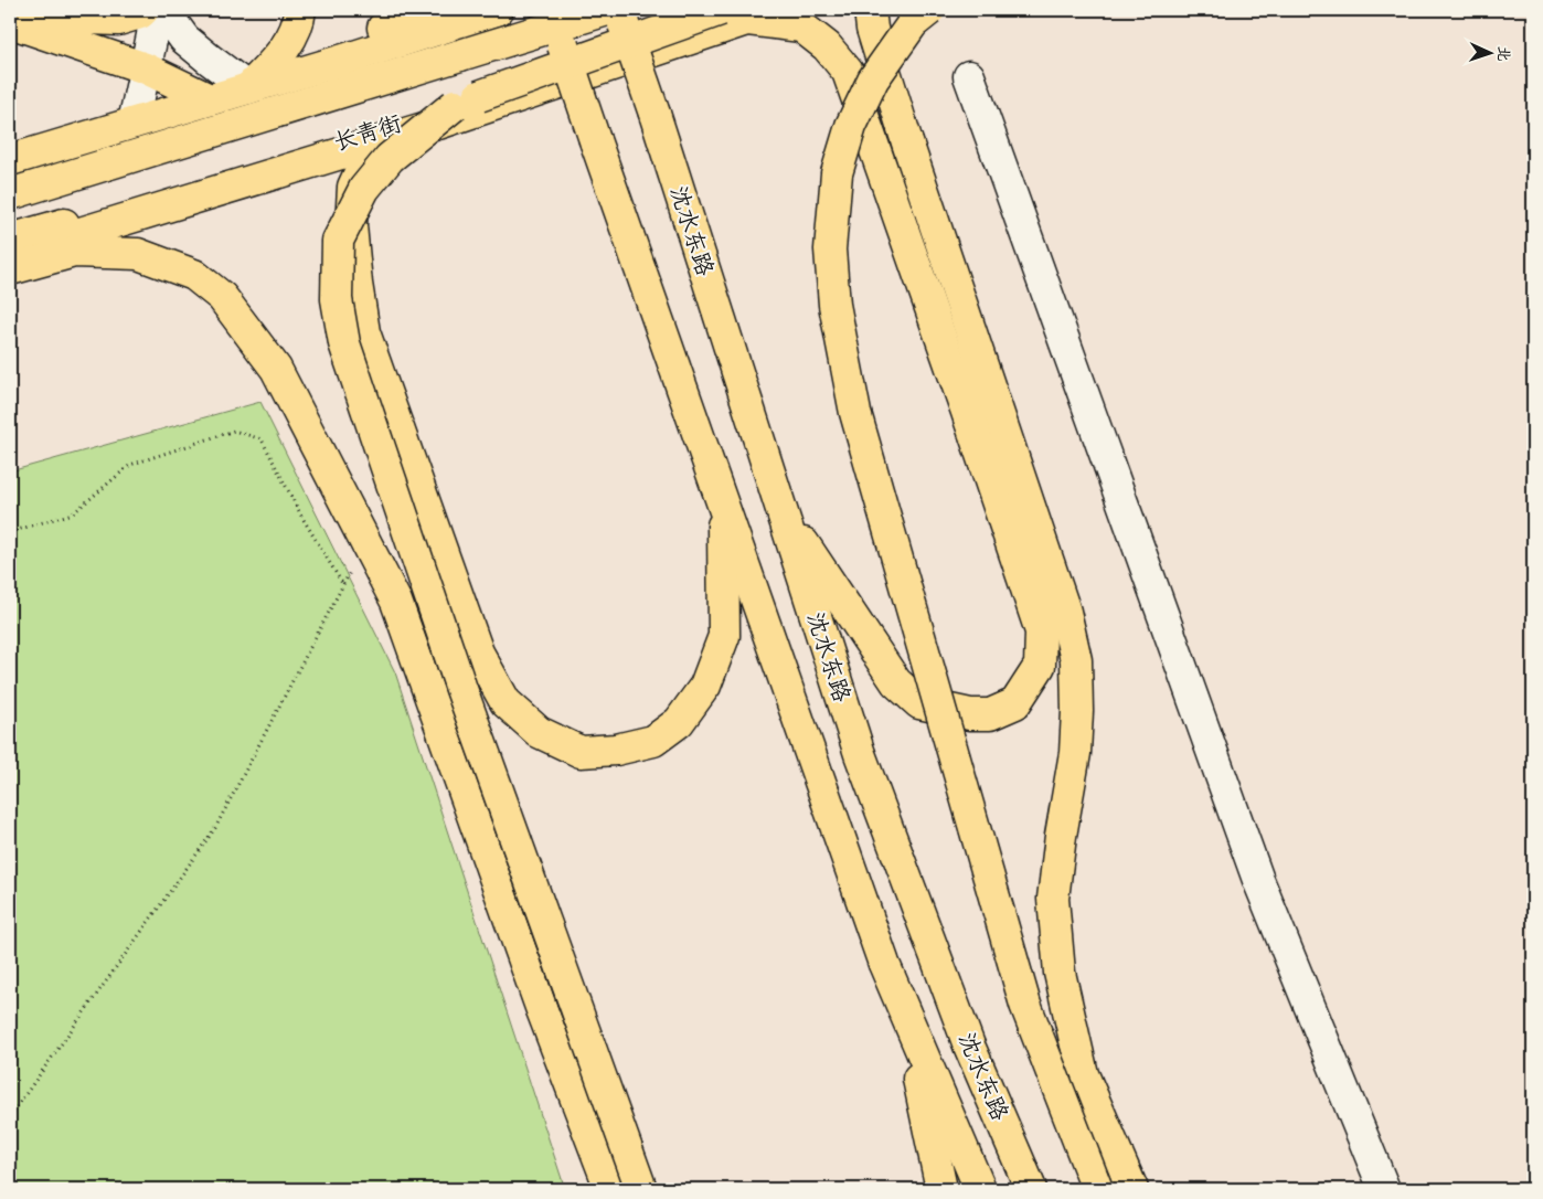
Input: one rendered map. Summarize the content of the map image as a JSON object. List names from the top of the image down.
{
  "streets": {
    "highway": ["长青街", "沈水东路"]
  },
  "north": "right"
}
